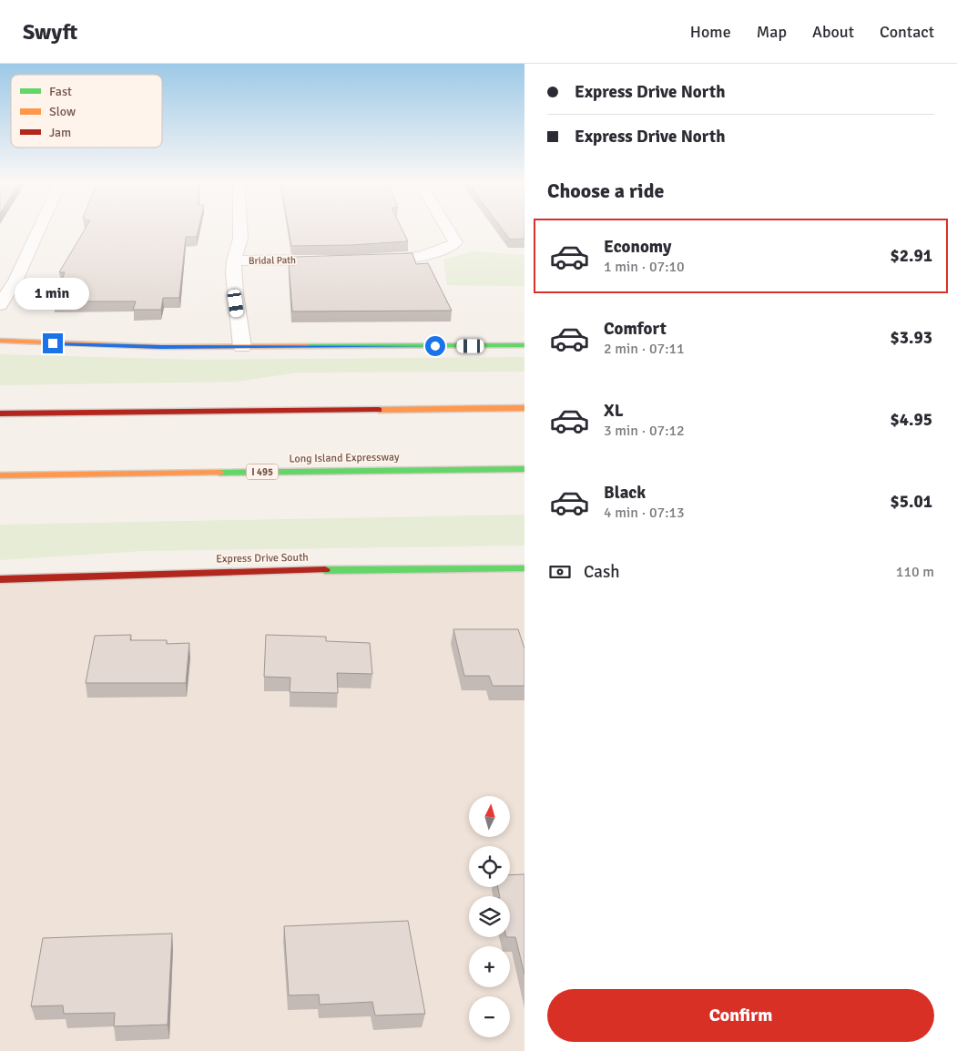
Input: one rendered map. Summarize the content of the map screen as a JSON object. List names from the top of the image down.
{
  "streets": {
    "main road": ["Long Island Expressway", "I 495", "Express Drive South"],
    "street": ["Bridal Path"]
  },
  "legend": ["Fast", "Slow", "Jam"],
  "north": "top",
  "page": {
    "header": "Swyft",
    "nav": [
      "Home",
      "Map",
      "About",
      "Contact"
    ],
    "banner": ["Express Drive North", "Express Drive North"],
    "heading": "Choose a ride",
    "list": [
      {
        "name": "Economy",
        "note": "1 min · 07:10",
        "value": "$2.91"
      },
      {
        "name": "Comfort",
        "note": "2 min · 07:11",
        "value": "$3.93"
      },
      {
        "name": "XL",
        "note": "3 min · 07:12",
        "value": "$4.95"
      },
      {
        "name": "Black",
        "note": "4 min · 07:13",
        "value": "$5.01"
      }
    ],
    "bubble": "1 min",
    "pay": ["Cash", "110 m"],
    "map_buttons": ["+", "−"],
    "buttons": "Confirm"
  }
}
